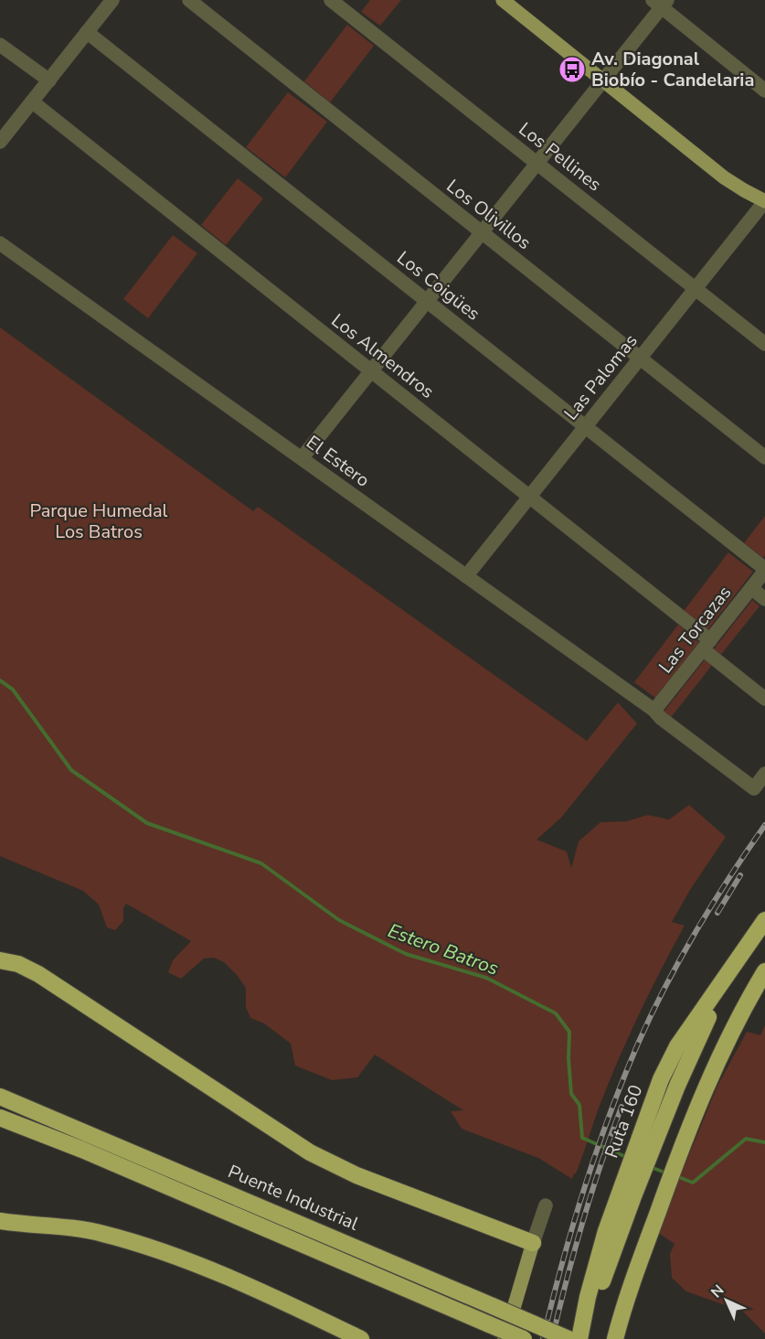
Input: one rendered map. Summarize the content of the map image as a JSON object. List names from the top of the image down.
{
  "streets": {
    "highway": ["Ruta 160", "Puente Industrial"],
    "street": [
      "Los Pellines",
      "Los Olivillos",
      "Los Coigües",
      "Los Almendros",
      "Las Palomas",
      "El Estero",
      "Las Torcazas"
    ]
  },
  "crossings": [
    ["Los Pellines", "Las Palomas"],
    ["Los Olivillos", "Las Palomas"],
    ["Los Coigües", "Las Palomas"],
    ["Los Coigües", "Las Torcazas"],
    ["Los Almendros", "Las Palomas"],
    ["Los Almendros", "Las Torcazas"],
    ["Las Palomas", "El Estero"],
    ["El Estero", "Las Torcazas"]
  ],
  "water": ["Estero Batros"],
  "parks": ["Parque Humedal Los Batros"],
  "places": {
    "bus stop": ["Av. Diagonal Biobío - Candelaria"]
  },
  "north": "top left"
}
